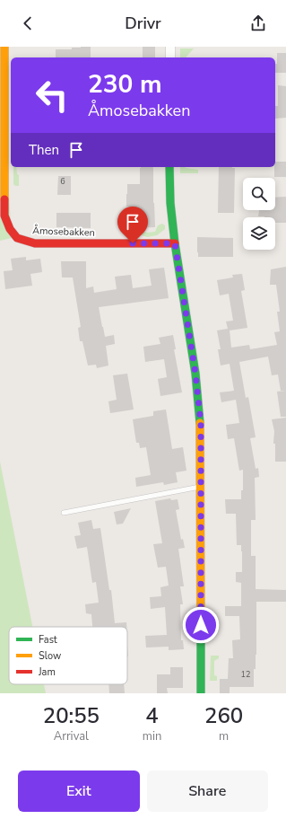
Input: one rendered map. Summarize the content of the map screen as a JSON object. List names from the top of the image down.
{
  "streets": {
    "street": ["Åmosebakken"]
  },
  "house_numbers": ["6", "12"],
  "legend": ["Fast", "Slow", "Jam"],
  "page": {
    "header": "Drivr",
    "turn": ["230 m", "Åmosebakken"],
    "then": "Then",
    "eta": [
      "20:55",
      "Arrival",
      "4",
      "min",
      "260",
      "m"
    ],
    "buttons": ["Exit", "Share"]
  }
}
